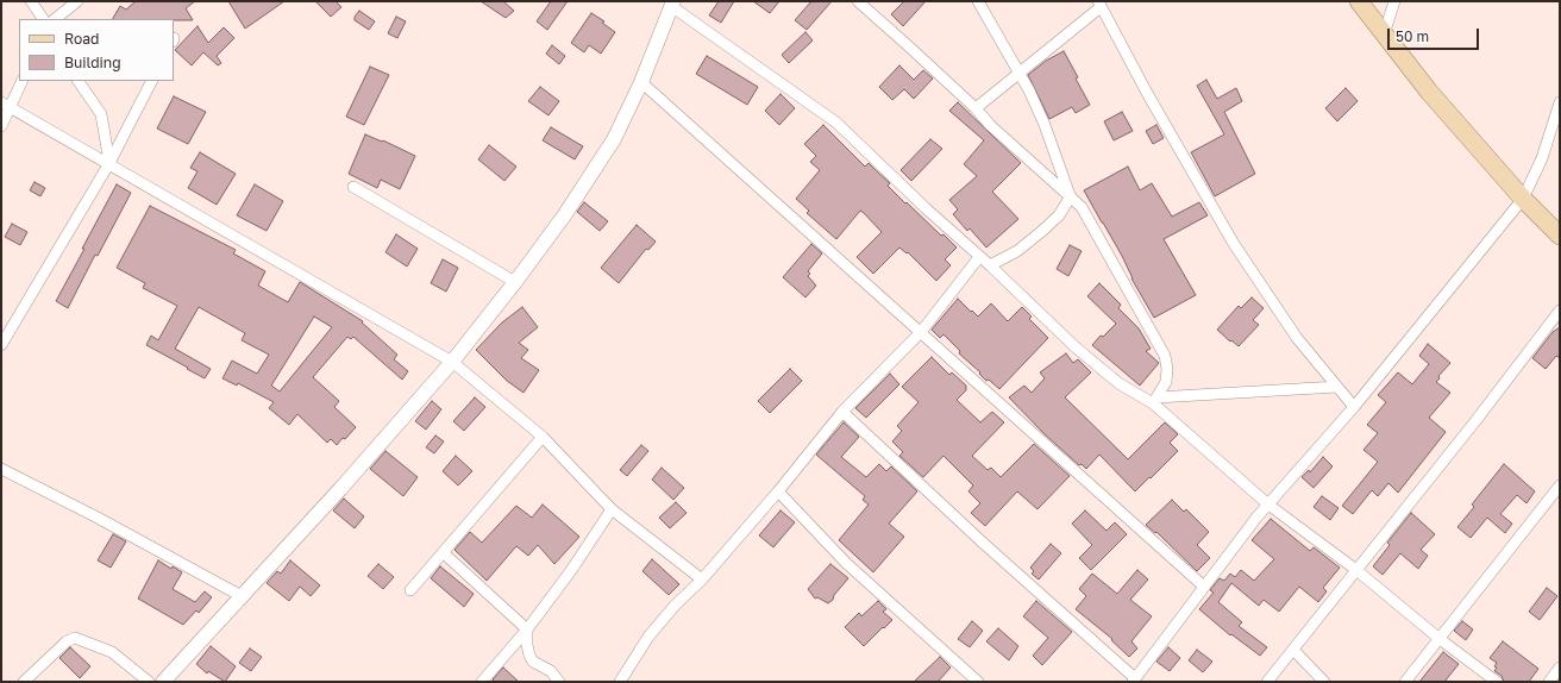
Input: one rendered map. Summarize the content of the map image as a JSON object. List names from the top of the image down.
{
  "legend": ["Road", "Building"],
  "scale_bar": "50 m"
}
